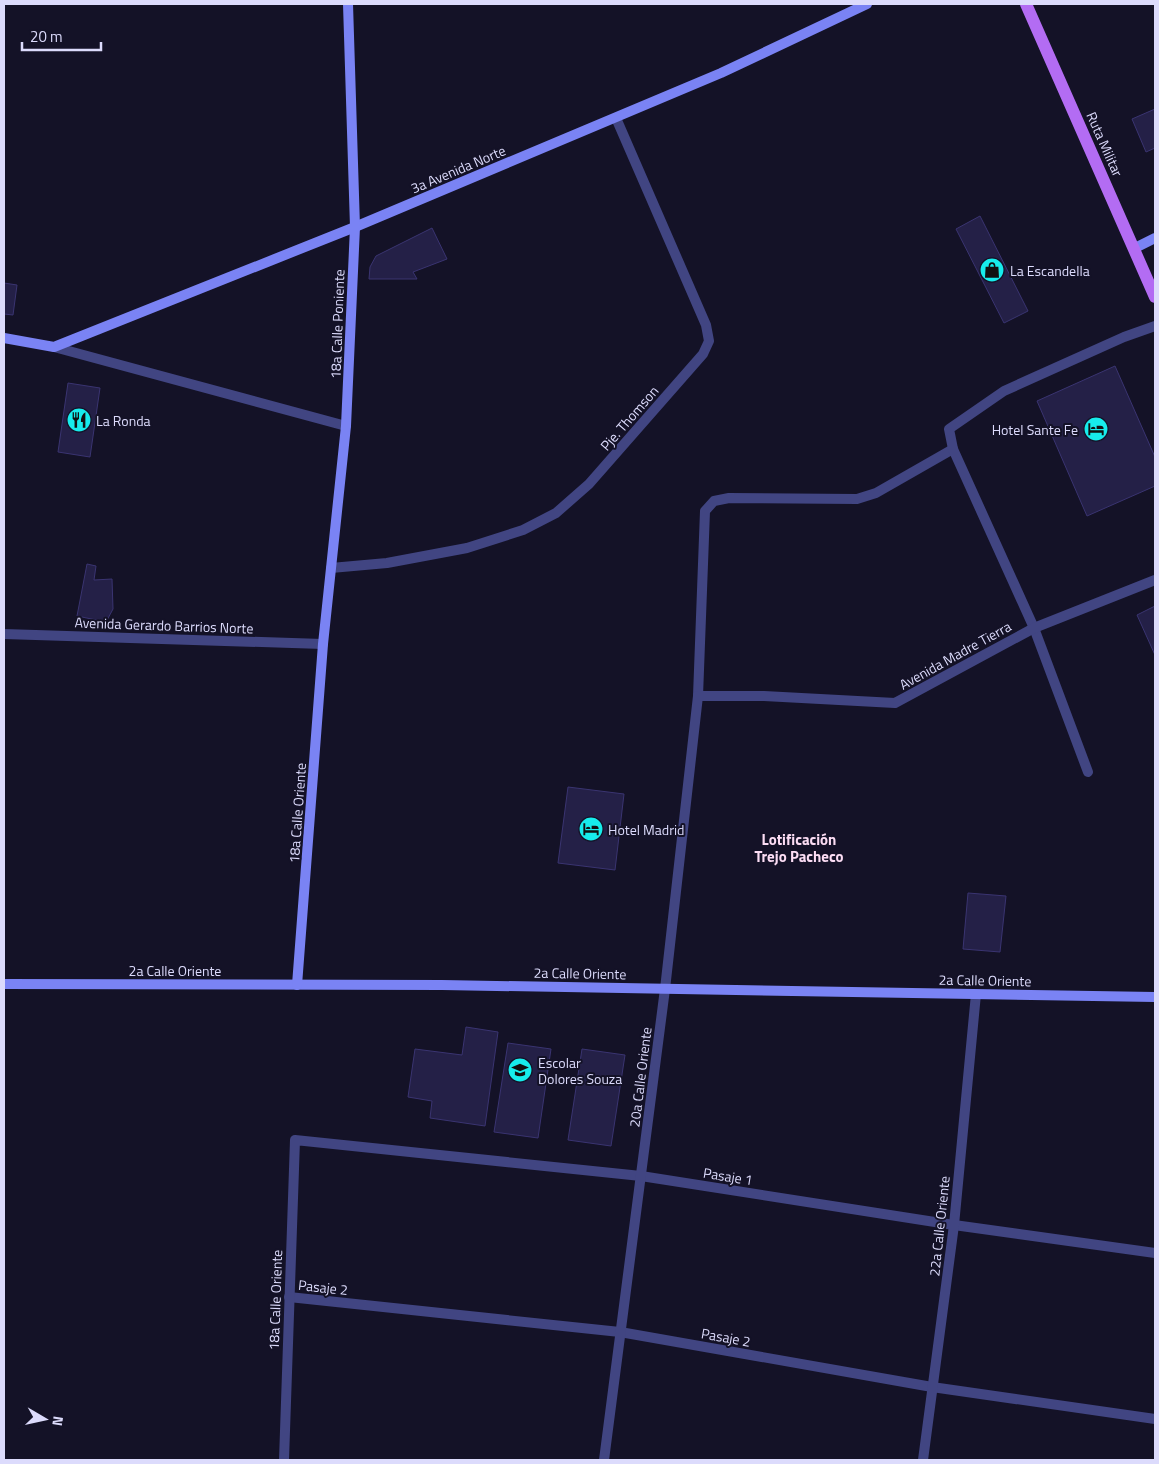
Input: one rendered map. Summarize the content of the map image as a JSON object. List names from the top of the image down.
{
  "streets": {
    "main road": ["Ruta Militar"],
    "street": [
      "3a Avenida Norte",
      "18a Calle Poniente",
      "Pje. Thomson",
      "Avenida Gerardo Barrios Norte",
      "Avenida Madre Tierra",
      "18a Calle Oriente",
      "2a Calle Oriente",
      "20a Calle Oriente",
      "Pasaje 1",
      "22a Calle Oriente",
      "Pasaje 2"
    ]
  },
  "crossings": [
    ["3a Avenida Norte", "18a Calle Poniente"],
    ["3a Avenida Norte", "Pje. Thomson"],
    ["18a Calle Poniente", "Pje. Thomson"],
    ["18a Calle Poniente", "Avenida Gerardo Barrios Norte"],
    ["18a Calle Poniente", "18a Calle Oriente"],
    ["Avenida Gerardo Barrios Norte", "18a Calle Oriente"],
    ["Avenida Madre Tierra", "20a Calle Oriente"],
    ["18a Calle Oriente", "2a Calle Oriente"],
    ["18a Calle Oriente", "Pasaje 1"],
    ["18a Calle Oriente", "Pasaje 2"],
    ["2a Calle Oriente", "20a Calle Oriente"],
    ["2a Calle Oriente", "22a Calle Oriente"],
    ["20a Calle Oriente", "Pasaje 1"],
    ["20a Calle Oriente", "Pasaje 2"],
    ["Pasaje 1", "22a Calle Oriente"],
    ["22a Calle Oriente", "Pasaje 2"]
  ],
  "districts": ["Lotificación Trejo Pacheco"],
  "places": {
    "shop": ["La Escandella"],
    "restaurant": ["La Ronda"],
    "hotel": ["Hotel Sante Fe", "Hotel Madrid"],
    "school or university": ["Escolar Dolores Souza"]
  },
  "scale_bar": "20 m",
  "north": "right"
}
